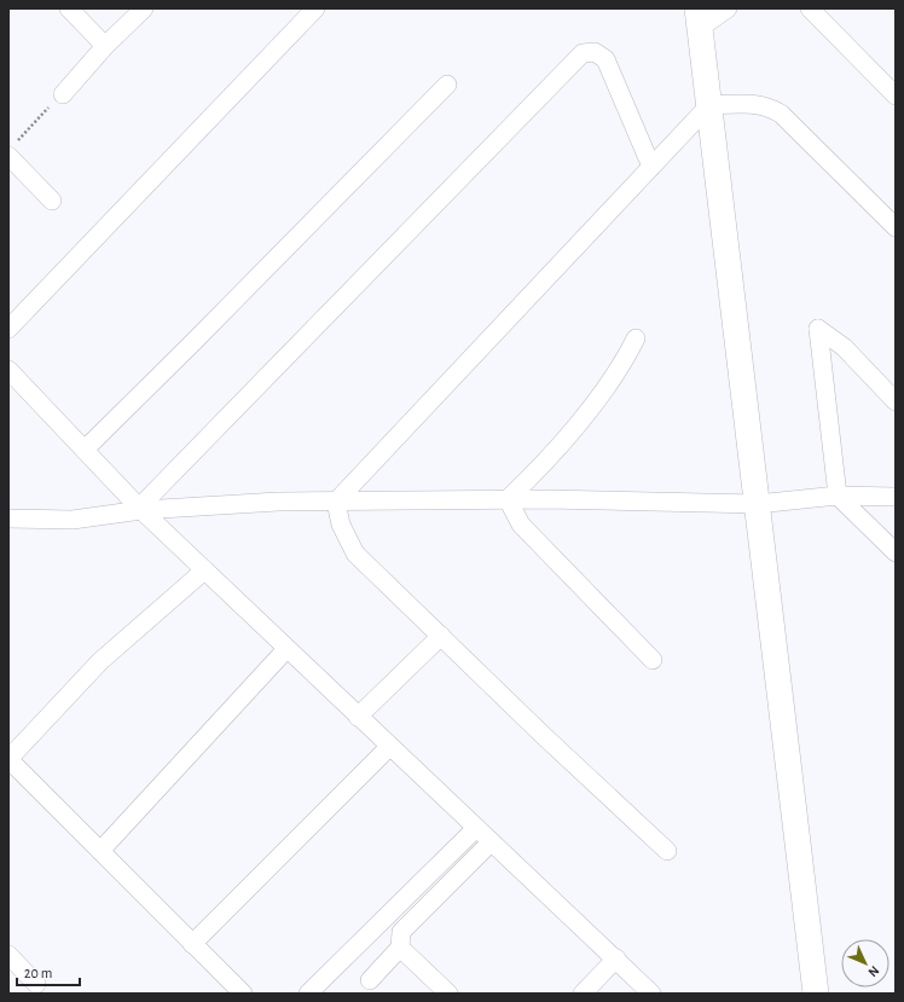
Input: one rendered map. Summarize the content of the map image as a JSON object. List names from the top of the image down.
{
  "scale_bar": "20 m",
  "north": "bottom right"
}
